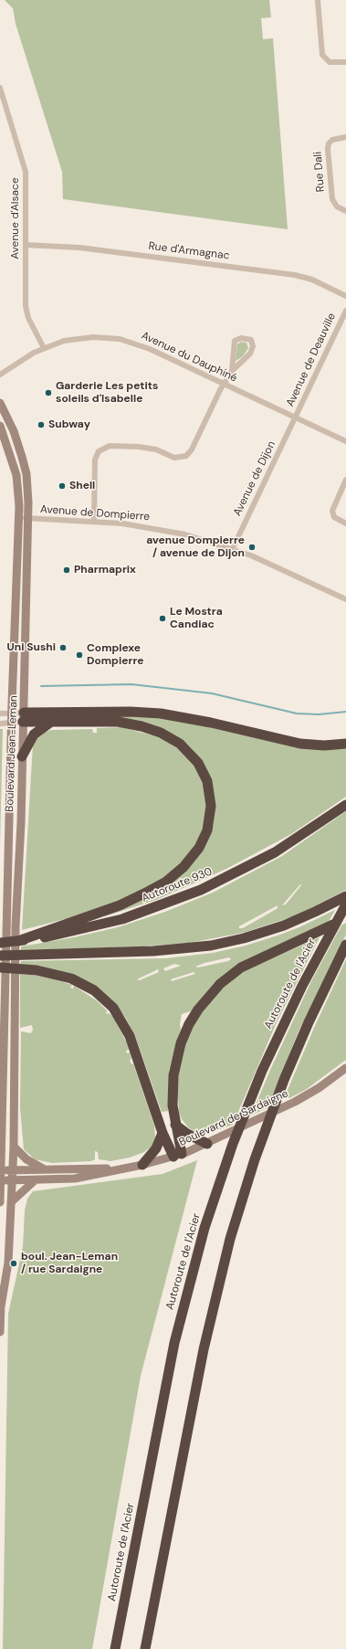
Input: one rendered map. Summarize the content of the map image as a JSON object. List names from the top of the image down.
{
  "streets": {
    "highway": ["Autoroute 930", "Autoroute de l'Acier"],
    "street": [
      "Rue Dali",
      "Avenue d'Alsace",
      "Rue d'Armagnac",
      "Avenue du Dauphiné",
      "Avenue de Deauville",
      "Avenue de Dijon",
      "Avenue de Dompierre",
      "Boulevard Jean-Leman",
      "Boulevard de Sardaigne"
    ]
  },
  "crossings": [
    ["Avenue d'Alsace", "Rue d'Armagnac"],
    ["Avenue d'Alsace", "Avenue du Dauphiné"],
    ["Avenue du Dauphiné", "Avenue de Deauville"],
    ["Avenue du Dauphiné", "Avenue de Dijon"],
    ["Avenue de Deauville", "Avenue de Dijon"],
    ["Avenue de Dijon", "Avenue de Dompierre"],
    ["Avenue de Dompierre", "Boulevard Jean-Leman"],
    ["Boulevard Jean-Leman", "Boulevard de Sardaigne"]
  ],
  "places": [
    "Garderie Les petits soleils d'Isabelle",
    "Subway",
    "Shell",
    "avenue Dompierre / avenue de Dijon",
    "Pharmaprix",
    "Le Mostra Candiac",
    "Uni Sushi",
    "Complexe Dompierre",
    "boul. Jean-Leman / rue Sardaigne"
  ]
}
